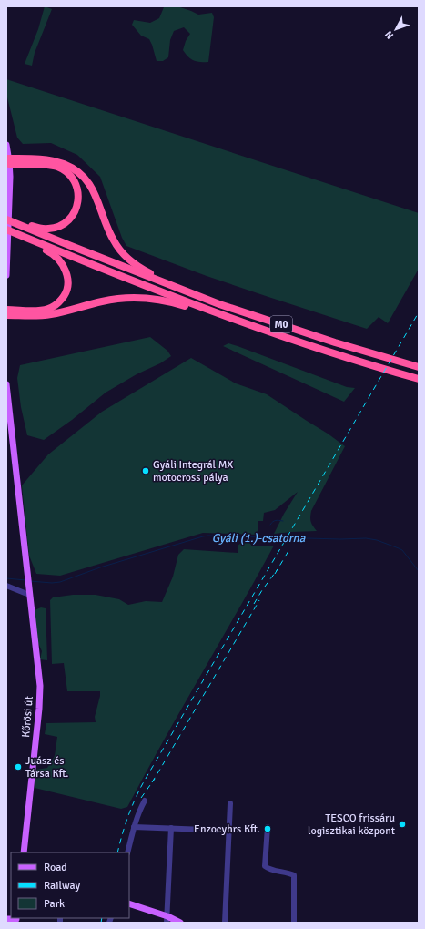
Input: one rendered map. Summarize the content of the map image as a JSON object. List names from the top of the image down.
{
  "streets": {
    "highway": ["M0"],
    "main road": ["Kőrösi út"]
  },
  "water": ["Gyáli (1.)-csatorna"],
  "places": [
    "Gyáli Integrál MX motocross pálya",
    "Juász és Társa Kft.",
    "TESCO frissáru logisztikai központ",
    "Enzocyhrs Kft."
  ],
  "legend": ["Road", "Railway", "Park"],
  "north": "bottom left"
}
